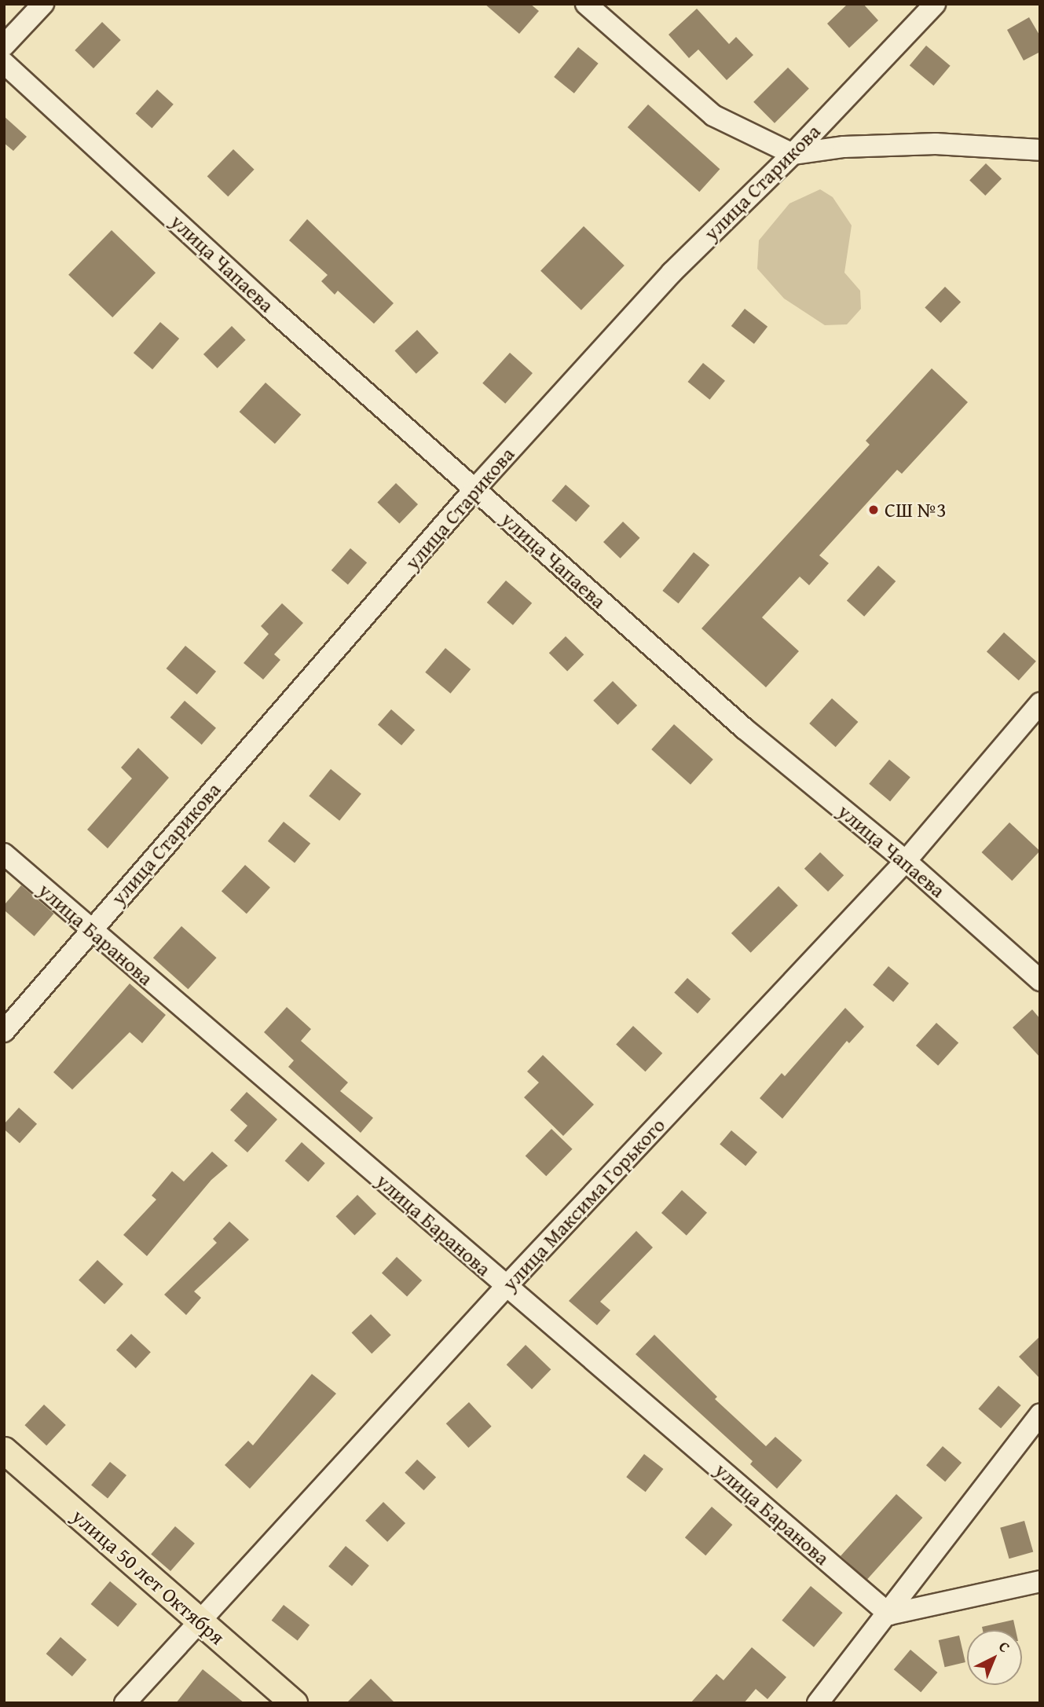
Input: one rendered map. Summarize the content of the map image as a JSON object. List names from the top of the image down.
{
  "streets": {
    "main road": ["улица 50 лет Октября"],
    "street": [
      "улица Старикова",
      "улица Чапаева",
      "улица Баранова",
      "улица Максима Горького"
    ]
  },
  "crossings": [
    ["улица Старикова", "улица Чапаева"],
    ["улица Старикова", "улица Баранова"],
    ["улица Чапаева", "улица Максима Горького"],
    ["улица Баранова", "улица Максима Горького"],
    ["улица Максима Горького", "улица 50 лет Октября"]
  ],
  "places": ["СШ №3"],
  "north": "top right"
}
